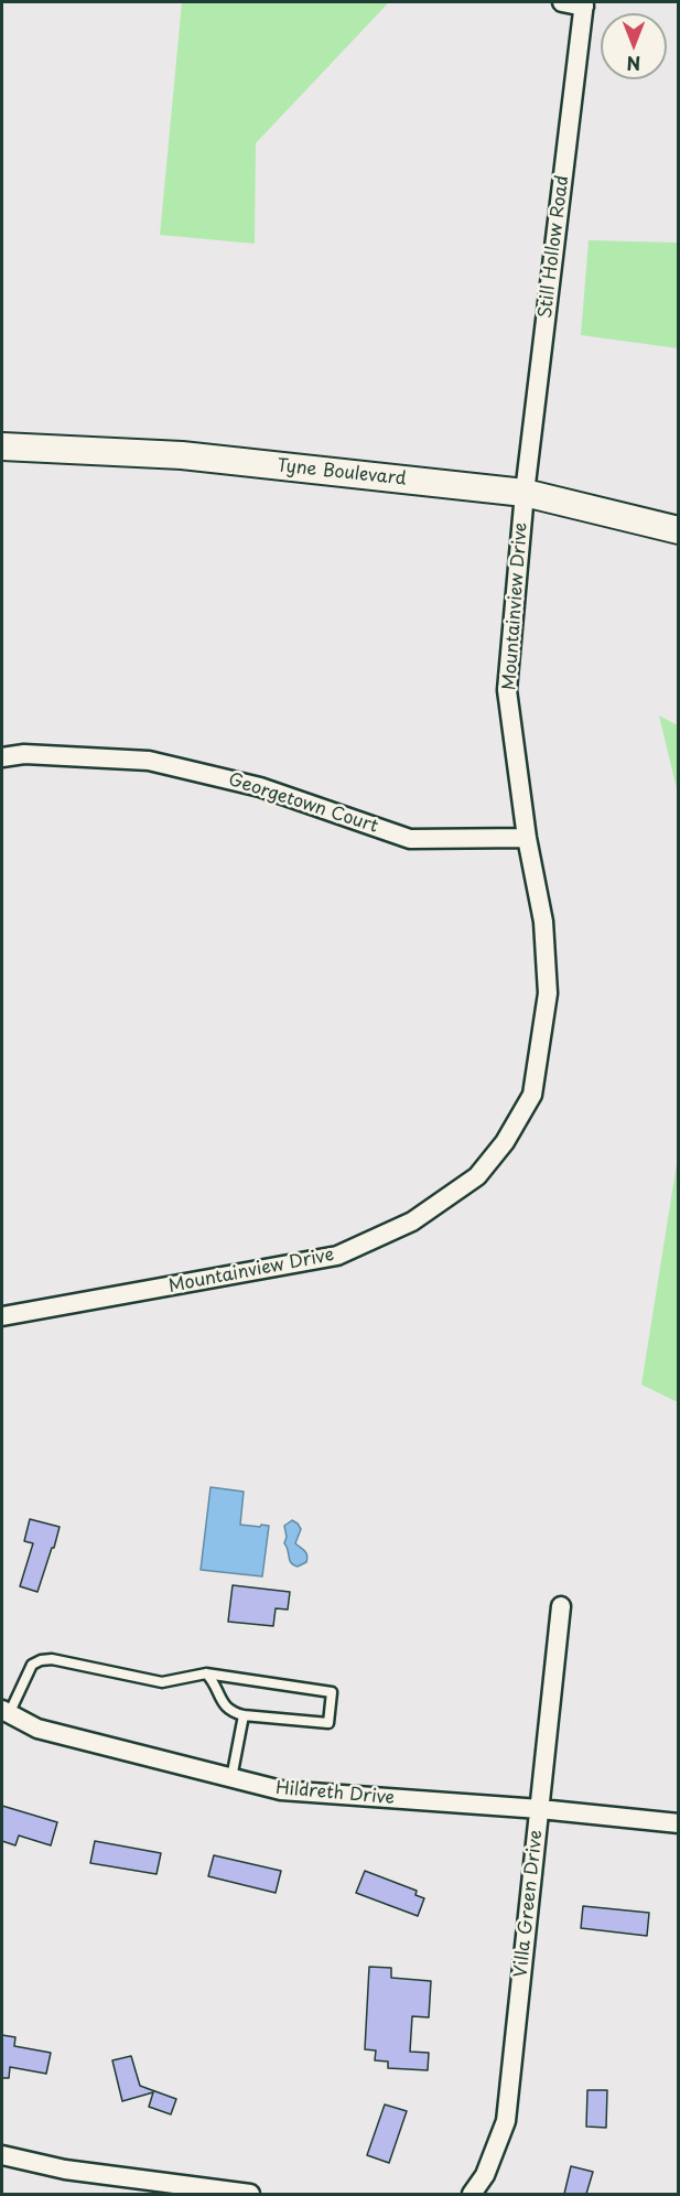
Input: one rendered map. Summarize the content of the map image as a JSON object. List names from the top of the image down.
{
  "streets": {
    "street": [
      "Still Hollow Road",
      "Tyne Boulevard",
      "Mountainview Drive",
      "Georgetown Court",
      "Hildreth Drive",
      "Villa Green Drive"
    ]
  },
  "crossings": [
    ["Still Hollow Road", "Tyne Boulevard"],
    ["Still Hollow Road", "Mountainview Drive"],
    ["Tyne Boulevard", "Mountainview Drive"],
    ["Mountainview Drive", "Georgetown Court"],
    ["Hildreth Drive", "Villa Green Drive"]
  ],
  "north": "bottom"
}
